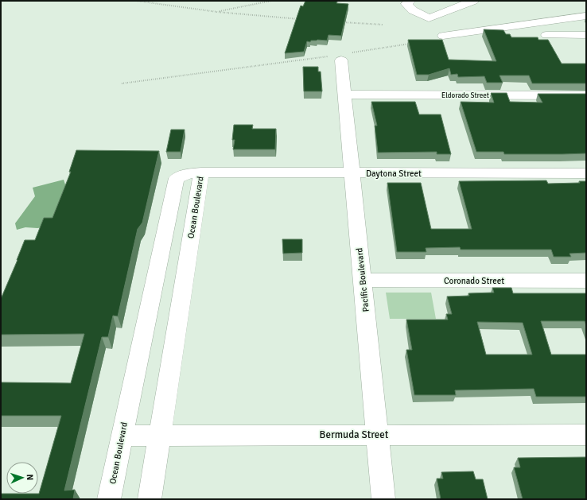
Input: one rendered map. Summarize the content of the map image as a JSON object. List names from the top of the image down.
{
  "streets": {
    "street": [
      "Eldorado Street",
      "Daytona Street",
      "Ocean Boulevard",
      "Pacific Boulevard",
      "Coronado Street",
      "Bermuda Street"
    ]
  },
  "crossings": [
    ["Eldorado Street", "Pacific Boulevard"],
    ["Daytona Street", "Ocean Boulevard"],
    ["Daytona Street", "Pacific Boulevard"],
    ["Ocean Boulevard", "Bermuda Street"],
    ["Pacific Boulevard", "Coronado Street"],
    ["Pacific Boulevard", "Bermuda Street"]
  ],
  "north": "right"
}
